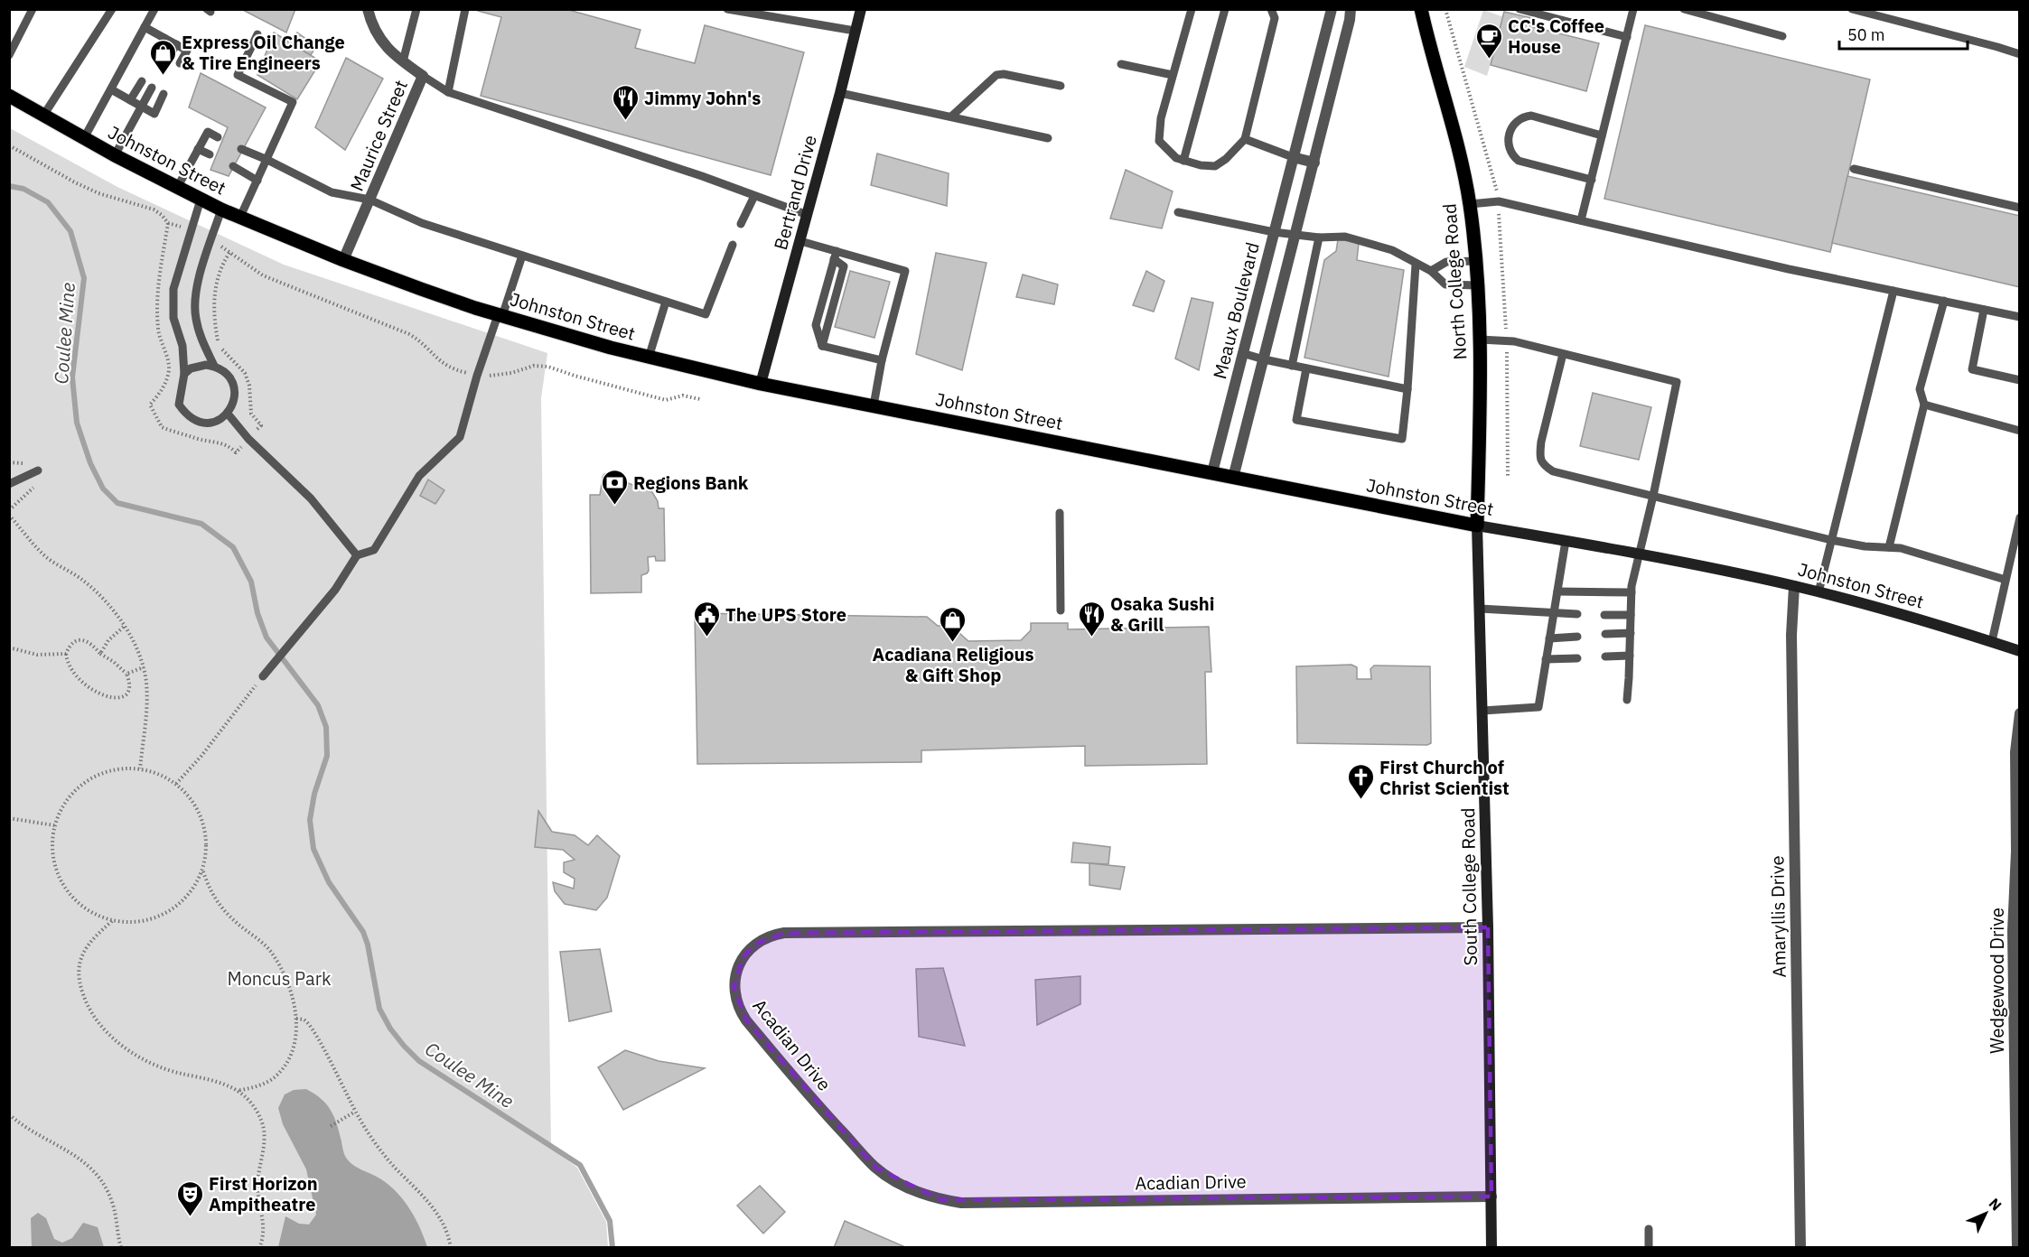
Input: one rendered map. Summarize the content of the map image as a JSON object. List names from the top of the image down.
{
  "streets": {
    "main road": [
      "Johnston Street",
      "Bertrand Drive",
      "North College Road",
      "South College Road"
    ],
    "street": [
      "Maurice Street",
      "Meaux Boulevard",
      "Amaryllis Drive",
      "Wedgewood Drive",
      "Acadian Drive"
    ]
  },
  "crossings": [
    ["Maurice Street", "Johnston Street"],
    ["Johnston Street", "Bertrand Drive"],
    ["Johnston Street", "North College Road"],
    ["Johnston Street", "Meaux Boulevard"],
    ["Johnston Street", "South College Road"],
    ["Johnston Street", "Amaryllis Drive"],
    ["North College Road", "South College Road"],
    ["South College Road", "Acadian Drive"]
  ],
  "water": ["Coulee Mine"],
  "parks": ["Moncus Park"],
  "places": {
    "cafe": ["CC's Coffee House"],
    "shop": ["Express Oil Change & Tire Engineers", "Acadiana Religious & Gift Shop"],
    "restaurant": ["Jimmy John's", "Osaka Sushi & Grill"],
    "bank": ["Regions Bank"],
    "public building": ["The UPS Store"],
    "church": ["First Church of Christ Scientist"],
    "theatre": ["First Horizon Ampitheatre"]
  },
  "scale_bar": "50 m",
  "north": "top right"
}
